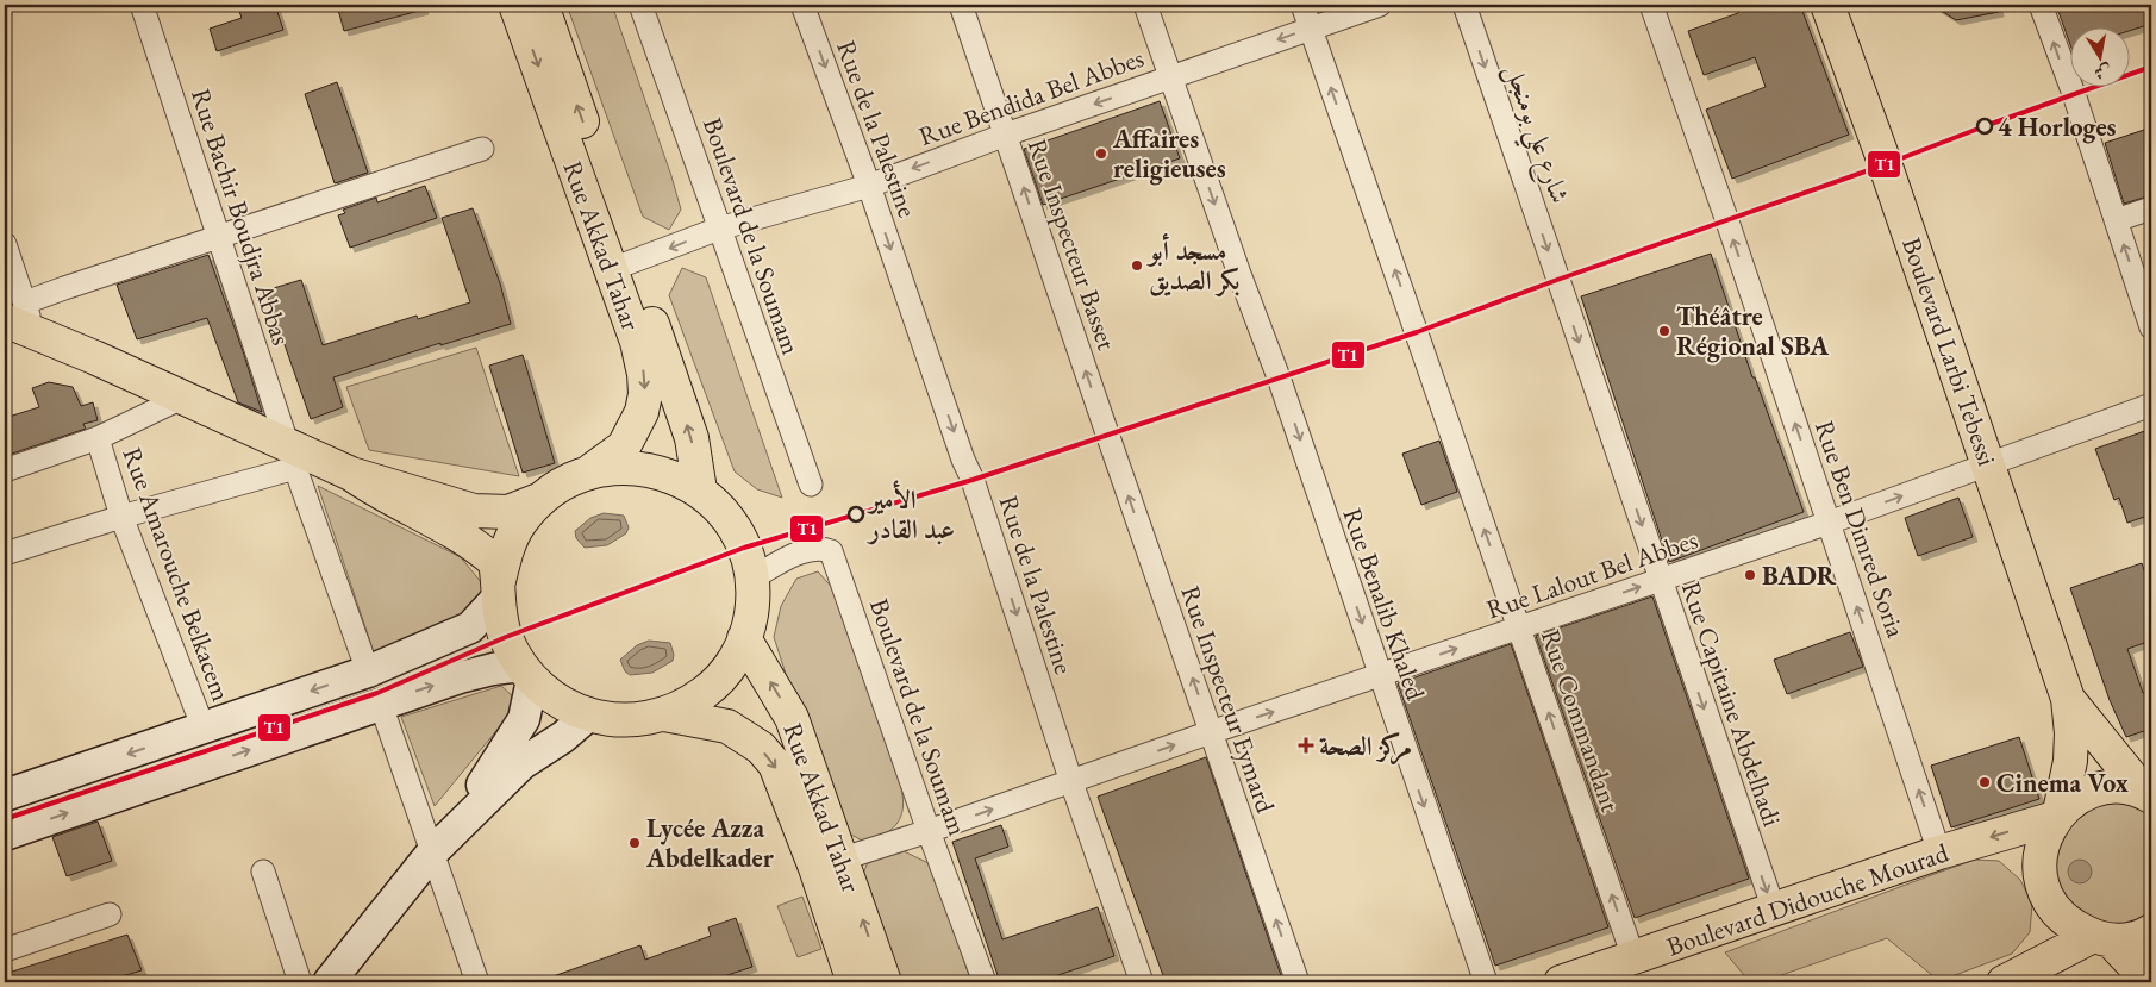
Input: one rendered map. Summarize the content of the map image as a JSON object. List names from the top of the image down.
{
  "streets": {
    "main road": ["Rue Akkad Tahar", "Boulevard Larbi Tebessi", "Boulevard Didouche Mourad"],
    "street": [
      "Rue Bendida Bel Abbes",
      "Rue de la Palestine",
      "شارع علي بومنجل",
      "Rue Bachir Boudjra Abbas",
      "Boulevard de la Soumam",
      "Rue Inspecteur Basset",
      "Rue Ben Dimred Soria",
      "Rue Amarouche Belkacem",
      "Rue Lalout Bel Abbes",
      "Rue Benalib Khaled",
      "Rue Inspecteur Eymard",
      "Rue Capitaine Abdelhadi",
      "Rue Commandant"
    ]
  },
  "crossings": [
    ["Rue Bendida Bel Abbes", "Rue de la Palestine"],
    ["Rue Bendida Bel Abbes", "Boulevard de la Soumam"],
    ["Rue Bendida Bel Abbes", "Rue Inspecteur Basset"],
    ["Rue Bendida Bel Abbes", "Rue Akkad Tahar"],
    ["Rue Bendida Bel Abbes", "Rue Benalib Khaled"],
    ["Rue Bendida Bel Abbes", "Rue Commandant"],
    ["Rue de la Palestine", "Rue Lalout Bel Abbes"],
    ["شارع علي بومنجل", "Rue Capitaine Abdelhadi"],
    ["Boulevard de la Soumam", "Rue Lalout Bel Abbes"],
    ["Rue Inspecteur Basset", "Rue Inspecteur Eymard"],
    ["Rue Akkad Tahar", "Rue Lalout Bel Abbes"],
    ["Boulevard Larbi Tebessi", "Rue Lalout Bel Abbes"],
    ["Rue Ben Dimred Soria", "Rue Lalout Bel Abbes"],
    ["Rue Ben Dimred Soria", "Boulevard Didouche Mourad"],
    ["Rue Lalout Bel Abbes", "Rue Benalib Khaled"],
    ["Rue Lalout Bel Abbes", "Rue Inspecteur Eymard"],
    ["Rue Lalout Bel Abbes", "Rue Capitaine Abdelhadi"],
    ["Rue Lalout Bel Abbes", "Rue Commandant"],
    ["Rue Capitaine Abdelhadi", "Boulevard Didouche Mourad"],
    ["Rue Commandant", "Boulevard Didouche Mourad"]
  ],
  "one_way": [
    "Rue Bendida Bel Abbes",
    "Rue de la Palestine",
    "شارع علي بومنجل",
    "Rue Inspecteur Basset",
    "Rue Ben Dimred Soria",
    "Rue Lalout Bel Abbes",
    "Rue Benalib Khaled",
    "Rue Inspecteur Eymard",
    "Rue Capitaine Abdelhadi",
    "Rue Commandant"
  ],
  "places": {
    "other": [
      "4 Horloges",
      "Affaires religieuses",
      "مسجد أبو بكر الصديق",
      "Théâtre Régional SBA",
      "الأمير عبد القادر",
      "BADR",
      "Cinema Vox",
      "Lycée Azza Abdelkader"
    ],
    "health": ["مركز الصحة"]
  },
  "lines": ["transit line T1"],
  "north": "bottom"
}
